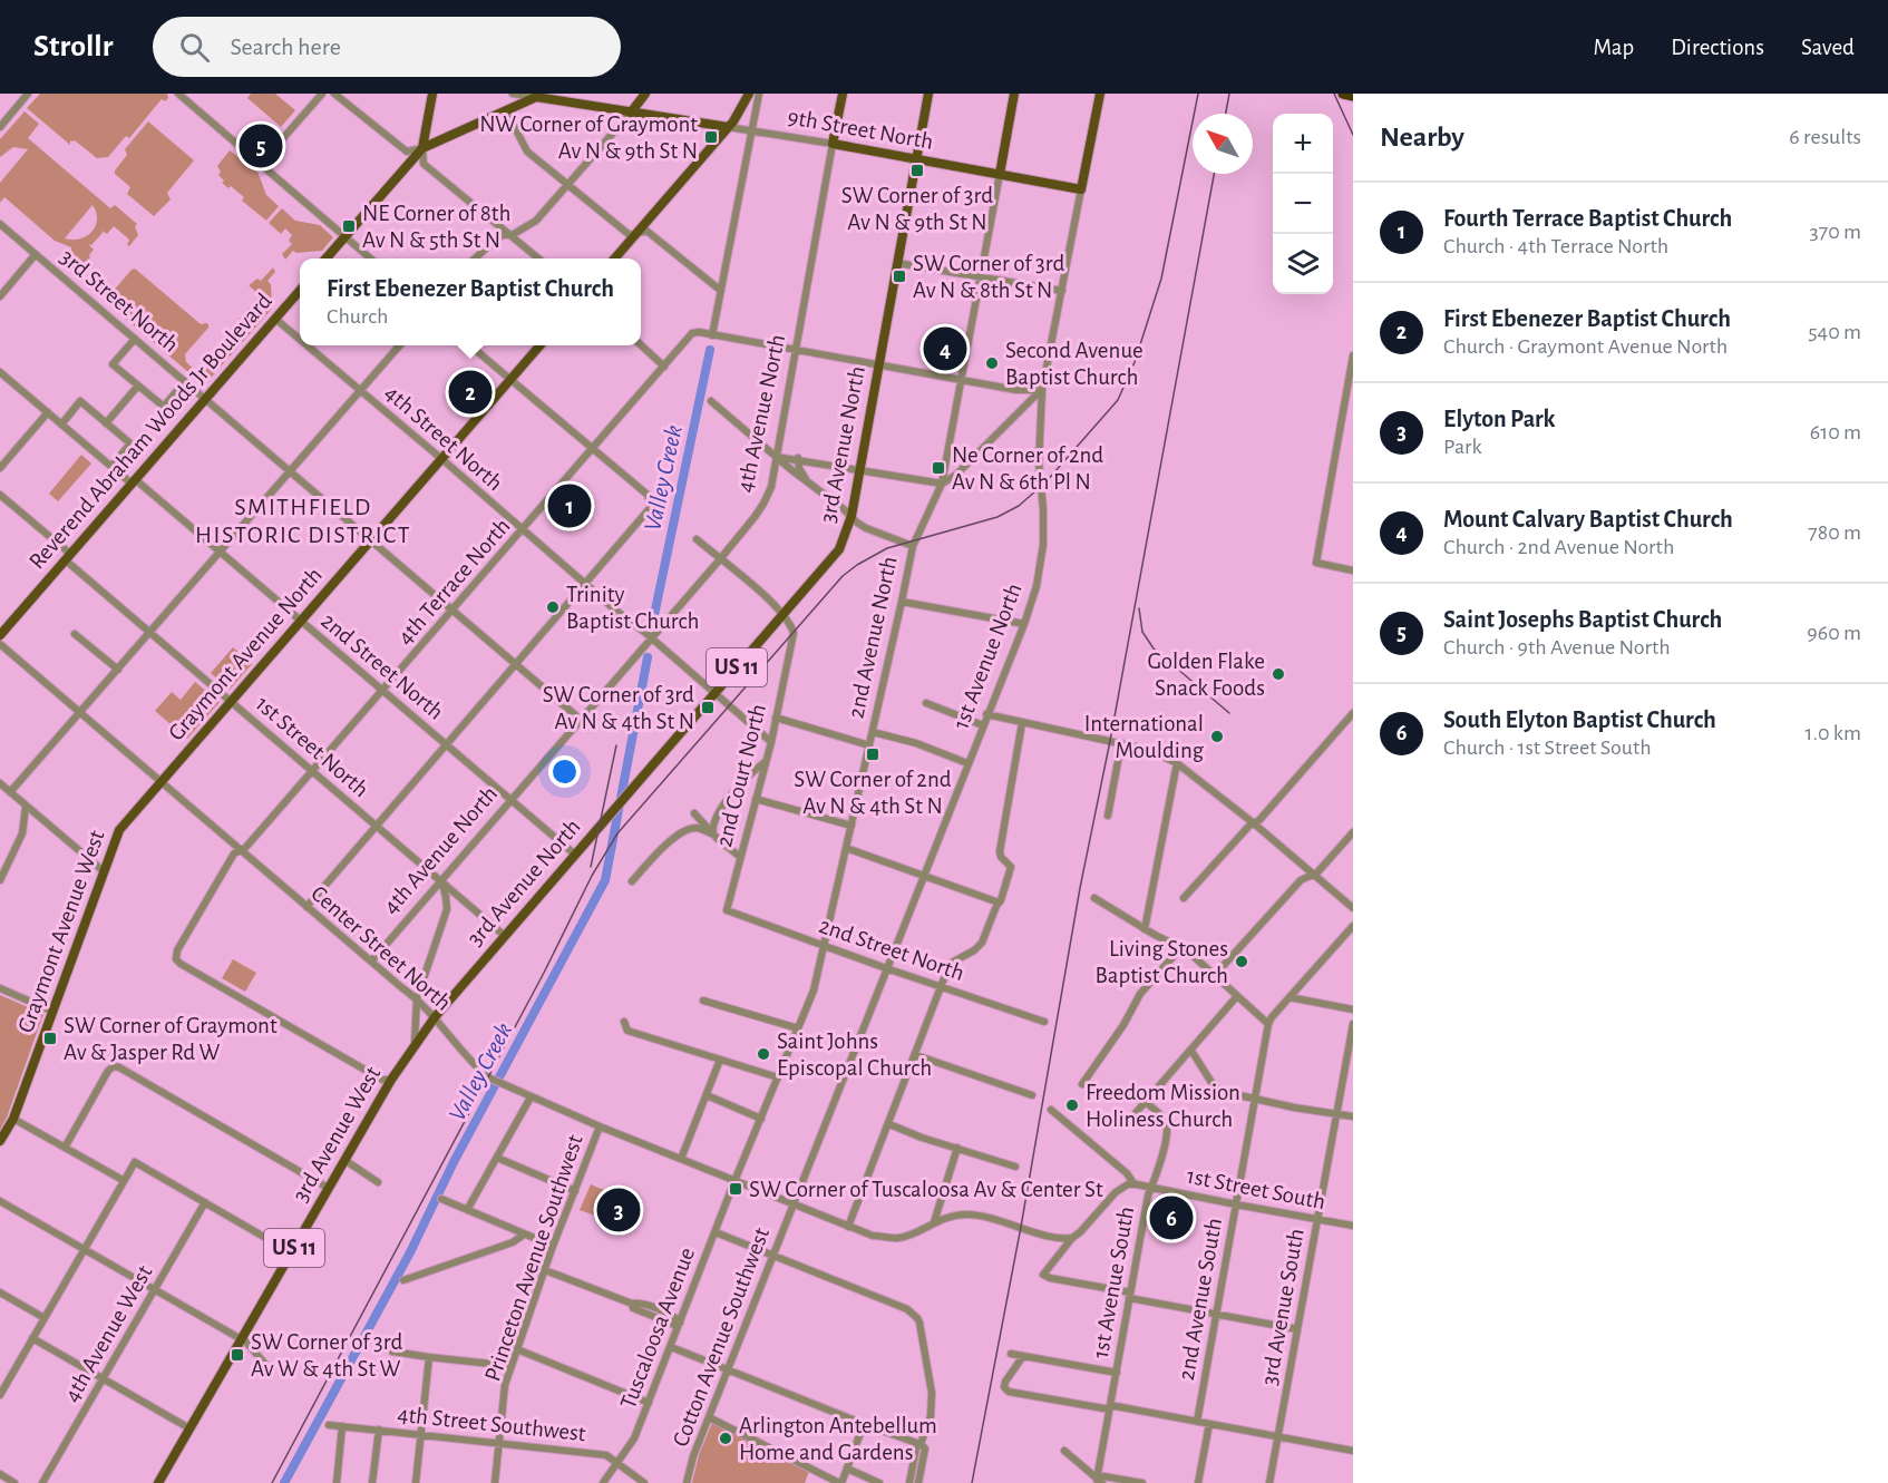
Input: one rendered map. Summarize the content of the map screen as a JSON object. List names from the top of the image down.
{
  "streets": {
    "main road": [
      "9th Street North",
      "4th Avenue North",
      "Reverend Abraham Woods Jr Boulevard",
      "3rd Avenue North",
      "2nd Avenue North",
      "Graymont Avenue North",
      "1st Avenue North",
      "US 11",
      "Graymont Avenue West",
      "3rd Avenue West"
    ],
    "street": [
      "3rd Street North",
      "4th Street North",
      "4th Terrace North",
      "2nd Street North",
      "1st Street North",
      "2nd Court North",
      "Center Street North",
      "1st Street South",
      "Princeton Avenue Southwest",
      "1st Avenue South",
      "2nd Avenue South",
      "3rd Avenue South",
      "Tuscaloosa Avenue",
      "4th Avenue West",
      "Cotton Avenue Southwest",
      "4th Street Southwest"
    ]
  },
  "crossings": [
    ["9th Street North", "4th Avenue North"],
    ["9th Street North", "3rd Avenue North"],
    ["9th Street North", "2nd Avenue North"],
    ["9th Street North", "1st Avenue North"],
    ["3rd Street North", "4th Avenue North"],
    ["3rd Street North", "Reverend Abraham Woods Jr Boulevard"],
    ["3rd Street North", "4th Terrace North"],
    ["3rd Street North", "Graymont Avenue North"],
    ["4th Avenue North", "4th Street North"],
    ["4th Avenue North", "2nd Street North"],
    ["4th Avenue North", "1st Street North"],
    ["4th Avenue North", "Center Street North"],
    ["Reverend Abraham Woods Jr Boulevard", "4th Street North"],
    ["Reverend Abraham Woods Jr Boulevard", "2nd Street North"],
    ["Reverend Abraham Woods Jr Boulevard", "1st Street North"],
    ["4th Street North", "3rd Avenue North"],
    ["4th Street North", "4th Terrace North"],
    ["4th Street North", "Graymont Avenue North"],
    ["4th Street North", "2nd Court North"],
    ["3rd Avenue North", "2nd Street North"],
    ["3rd Avenue North", "1st Street North"],
    ["3rd Avenue North", "2nd Court North"],
    ["3rd Avenue North", "Center Street North"],
    ["3rd Avenue North", "3rd Avenue West"],
    ["4th Terrace North", "2nd Street North"],
    ["4th Terrace North", "1st Street North"],
    ["4th Terrace North", "Center Street North"],
    ["4th Terrace North", "3rd Avenue West"],
    ["2nd Avenue North", "2nd Street North"],
    ["2nd Avenue North", "Center Street North"],
    ["2nd Avenue North", "Tuscaloosa Avenue"],
    ["Graymont Avenue North", "2nd Street North"],
    ["Graymont Avenue North", "1st Street North"],
    ["Graymont Avenue North", "Graymont Avenue West"],
    ["Graymont Avenue North", "Center Street North"],
    ["1st Avenue North", "2nd Street North"],
    ["1st Avenue North", "Center Street North"],
    ["1st Avenue North", "Cotton Avenue Southwest"],
    ["2nd Street North", "2nd Court North"],
    ["Graymont Avenue West", "Center Street North"],
    ["Center Street North", "3rd Avenue West"],
    ["Center Street North", "Princeton Avenue Southwest"],
    ["Center Street North", "Tuscaloosa Avenue"],
    ["Center Street North", "Cotton Avenue Southwest"],
    ["1st Street South", "1st Avenue South"],
    ["1st Street South", "2nd Avenue South"],
    ["1st Street South", "3rd Avenue South"],
    ["Princeton Avenue Southwest", "4th Street Southwest"],
    ["Tuscaloosa Avenue", "4th Street Southwest"]
  ],
  "districts": ["SMITHFIELD HISTORIC DISTRICT"],
  "water": ["Valley Creek"],
  "places": {
    "transit": [
      "NW Corner of Graymont Av N & 9th St N",
      "SW Corner of 3rd Av N & 9th St N",
      "NE Corner of 8th Av N & 5th St N",
      "SW Corner of 3rd Av N & 8th St N",
      "Ne Corner of 2nd Av N & 6th Pl N",
      "SW Corner of 3rd Av N & 4th St N",
      "SW Corner of 2nd Av N & 4th St N",
      "SW Corner of Graymont Av & Jasper Rd W",
      "SW Corner of Tuscaloosa Av & Center St",
      "SW Corner of 3rd Av W & 4th St W"
    ],
    "other": [
      "Second Avenue Baptist Church",
      "Trinity Baptist Church",
      "Golden Flake Snack Foods",
      "International Moulding",
      "Living Stones Baptist Church",
      "Saint Johns Episcopal Church",
      "Freedom Mission Holiness Church",
      "Arlington Antebellum Home and Gardens"
    ]
  },
  "north": "top left",
  "page": {
    "header": "Strollr",
    "search": "Search here",
    "nav": ["Map", "Directions", "Saved"],
    "heading": ["Nearby", "6 results"],
    "map_buttons": ["+", "−"],
    "pins": [
      "5",
      "4",
      "2",
      "1",
      "3",
      "6"
    ],
    "list": [
      {
        "mark": "1",
        "name": "Fourth Terrace Baptist Church",
        "note": "Church · 4th Terrace North",
        "value": "370 m"
      },
      {
        "mark": "2",
        "name": "First Ebenezer Baptist Church",
        "note": "Church · Graymont Avenue North",
        "value": "540 m"
      },
      {
        "mark": "3",
        "name": "Elyton Park",
        "note": "Park",
        "value": "610 m"
      },
      {
        "mark": "4",
        "name": "Mount Calvary Baptist Church",
        "note": "Church · 2nd Avenue North",
        "value": "780 m"
      },
      {
        "mark": "5",
        "name": "Saint Josephs Baptist Church",
        "note": "Church · 9th Avenue North",
        "value": "960 m"
      },
      {
        "mark": "6",
        "name": "South Elyton Baptist Church",
        "note": "Church · 1st Street South",
        "value": "1.0 km"
      }
    ],
    "popup": ["First Ebenezer Baptist Church", "Church"]
  }
}
